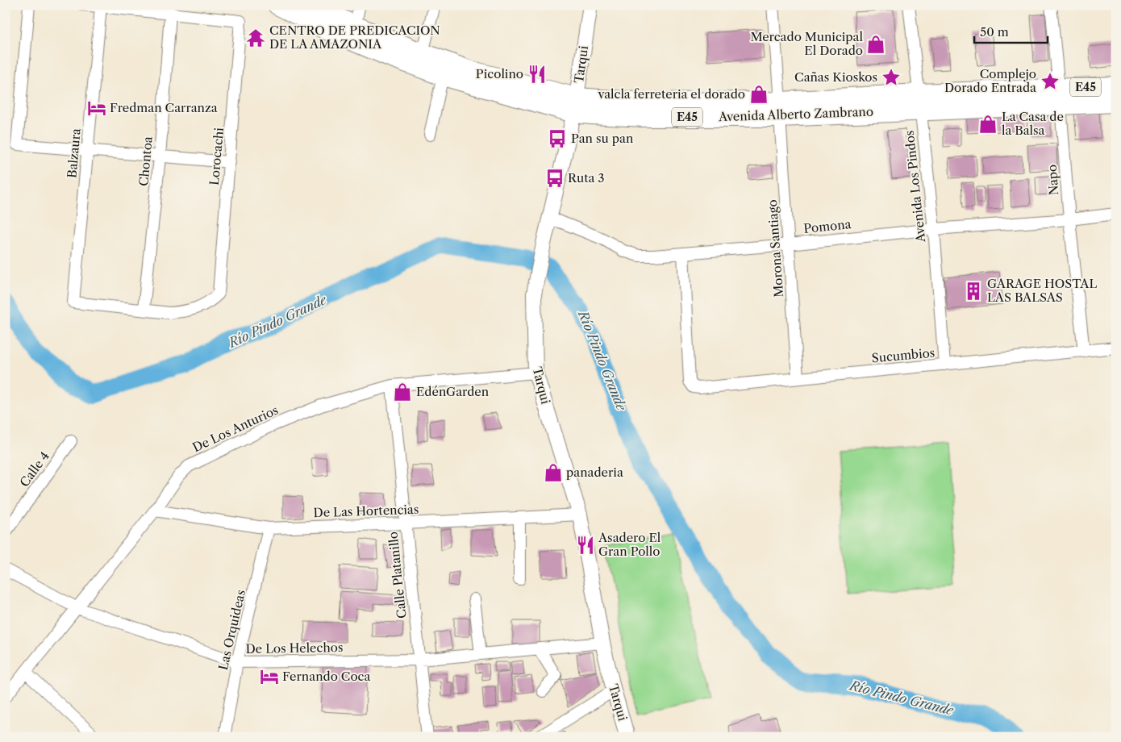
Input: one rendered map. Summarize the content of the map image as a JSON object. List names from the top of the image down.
{
  "streets": {
    "highway": ["E45", "Avenida Alberto Zambrano"],
    "street": [
      "Tarqui",
      "Balzaura",
      "Lorocachi",
      "Chontoa",
      "Napo",
      "Avenida Los Pindos",
      "Pomona",
      "Morona Santiago",
      "Sucumbios",
      "De Los Anturios",
      "Calle 4",
      "De Las Hortencias",
      "Calle Platanillo",
      "Las Orquideas",
      "De Los Helechos"
    ]
  },
  "crossings": [
    ["Tarqui", "Avenida Alberto Zambrano"],
    ["Tarqui", "Pomona"],
    ["Tarqui", "De Los Anturios"],
    ["Tarqui", "De Las Hortencias"],
    ["Tarqui", "De Los Helechos"],
    ["Avenida Alberto Zambrano", "Napo"],
    ["Avenida Alberto Zambrano", "Avenida Los Pindos"],
    ["Avenida Alberto Zambrano", "Morona Santiago"],
    ["Balzaura", "Lorocachi"],
    ["Balzaura", "Chontoa"],
    ["Lorocachi", "Chontoa"],
    ["Napo", "Pomona"],
    ["Napo", "Sucumbios"],
    ["Avenida Los Pindos", "Pomona"],
    ["Avenida Los Pindos", "Sucumbios"],
    ["Pomona", "Morona Santiago"],
    ["Pomona", "Sucumbios"],
    ["Morona Santiago", "Sucumbios"],
    ["De Los Anturios", "De Las Hortencias"],
    ["De Los Anturios", "Calle Platanillo"],
    ["De Los Anturios", "De Los Helechos"],
    ["De Las Hortencias", "Calle Platanillo"],
    ["De Las Hortencias", "Las Orquideas"],
    ["Calle Platanillo", "De Los Helechos"],
    ["Las Orquideas", "De Los Helechos"]
  ],
  "water": ["Río Pindo Grande"],
  "places": {
    "temple": ["CENTRO DE PREDICACION DE LA AMAZONIA"],
    "shop": [
      "Mercado Municipal El Dorado",
      "valcla ferreteria el dorado",
      "La Casa de la Balsa",
      "EdénGarden",
      "panaderia"
    ],
    "restaurant": ["Picolino", "Asadero El Gran Pollo"],
    "place": ["Cañas Kioskos", "Complejo Dorado Entrada"],
    "hotel": ["Fredman Carranza", "Fernando Coca"],
    "bus stop": ["Pan su pan", "Ruta 3"],
    "building": ["GARAGE HOSTAL LAS BALSAS"]
  },
  "scale_bar": "50 m"
}
